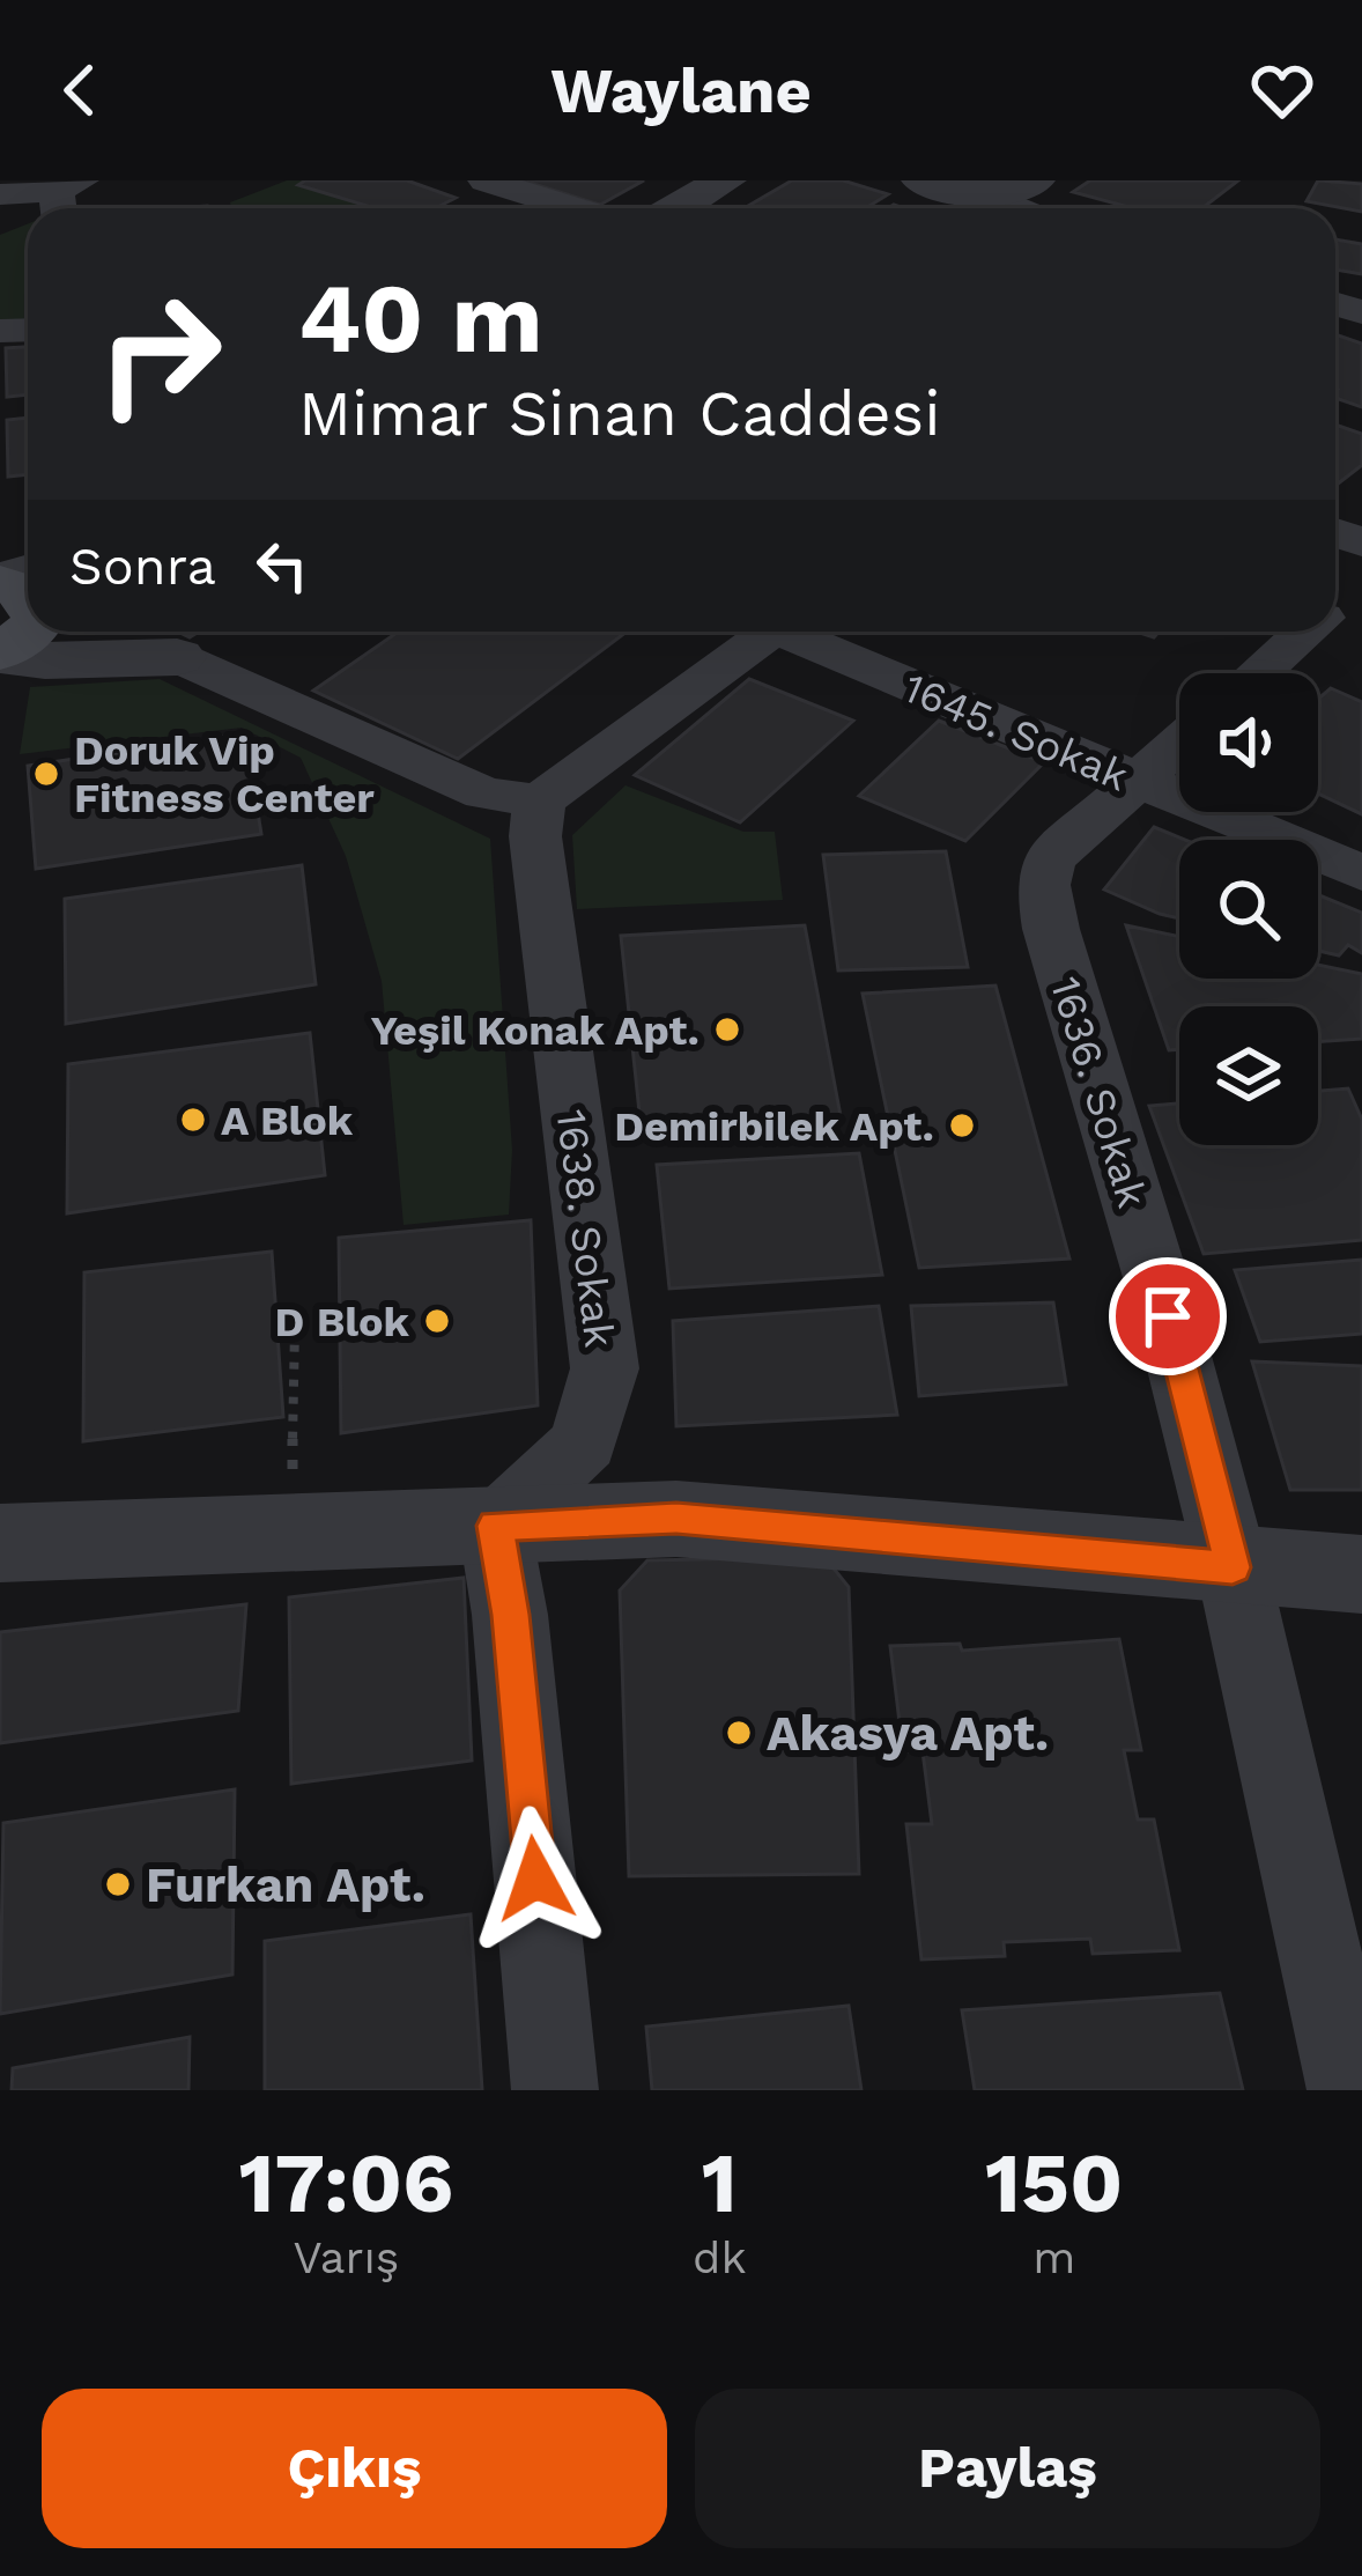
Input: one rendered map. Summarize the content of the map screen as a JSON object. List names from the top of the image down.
{
  "streets": {
    "street": ["1645. Sokak", "1636. Sokak", "1638. Sokak"]
  },
  "crossings": [
    ["1645. Sokak", "1636. Sokak"]
  ],
  "places": [
    "Doruk Vip Fitness Center",
    "Yeşil Konak Apt.",
    "A Blok",
    "Demirbilek Apt.",
    "D Blok",
    "Akasya Apt.",
    "Furkan Apt."
  ],
  "page": {
    "header": "Waylane",
    "turn": ["40 m", "Mimar Sinan Caddesi"],
    "then": "Sonra",
    "eta": [
      "17:06",
      "Varış",
      "1",
      "dk",
      "150",
      "m"
    ],
    "buttons": ["Çıkış", "Paylaş"]
  }
}
